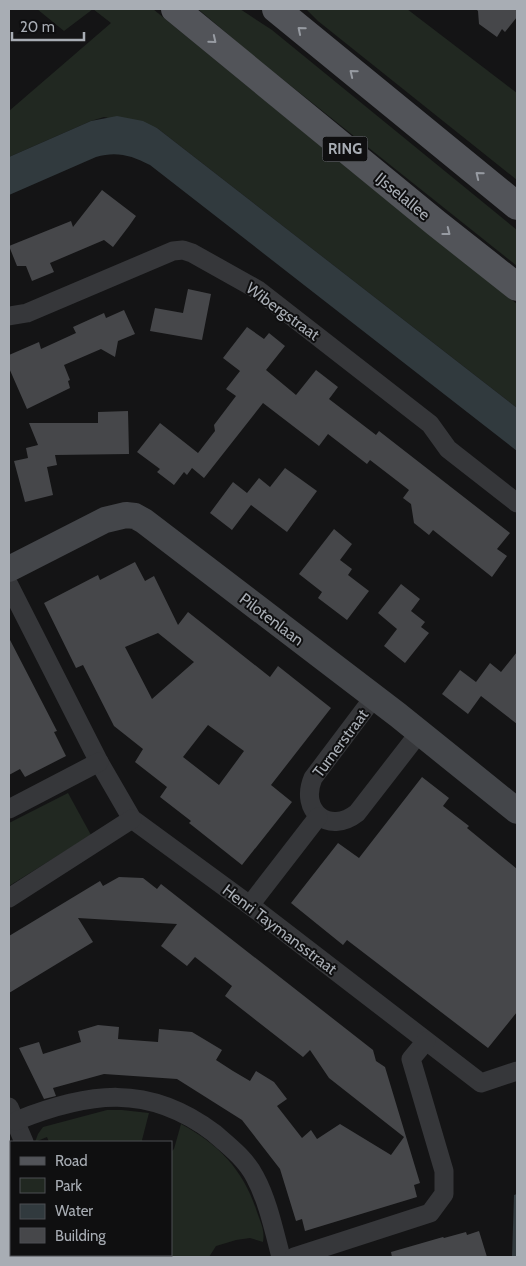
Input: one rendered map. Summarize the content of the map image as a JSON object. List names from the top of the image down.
{
  "streets": {
    "main road": ["RING", "IJsselallee"],
    "street": [
      "Wibergstraat",
      "Pilotenlaan",
      "Turnerstraat",
      "Henri Taymansstraat"
    ]
  },
  "crossings": [
    ["Pilotenlaan", "Turnerstraat"]
  ],
  "legend": [
    "Road",
    "Park",
    "Water",
    "Building"
  ],
  "scale_bar": "20 m"
}
